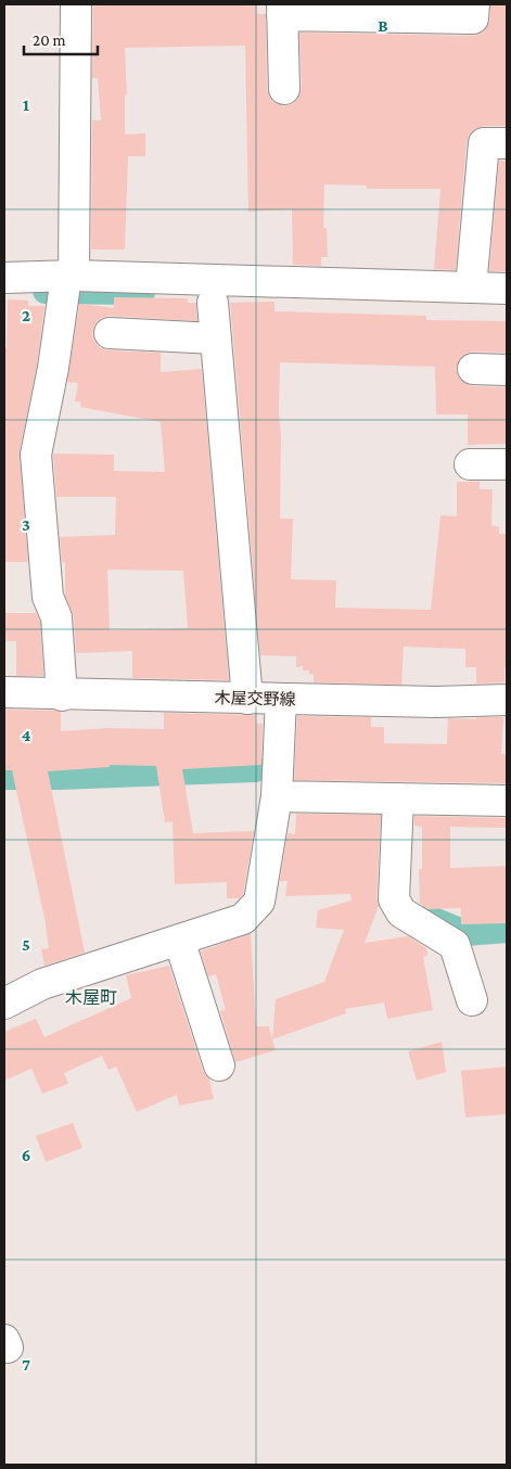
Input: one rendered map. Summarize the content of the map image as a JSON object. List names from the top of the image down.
{
  "streets": {
    "street": ["木屋交野線"]
  },
  "districts": ["木屋町"],
  "scale_bar": "20 m",
  "grid": {
    "columns": ["B"],
    "rows": [
      "1",
      "2",
      "3",
      "4",
      "5",
      "6",
      "7"
    ]
  }
}
